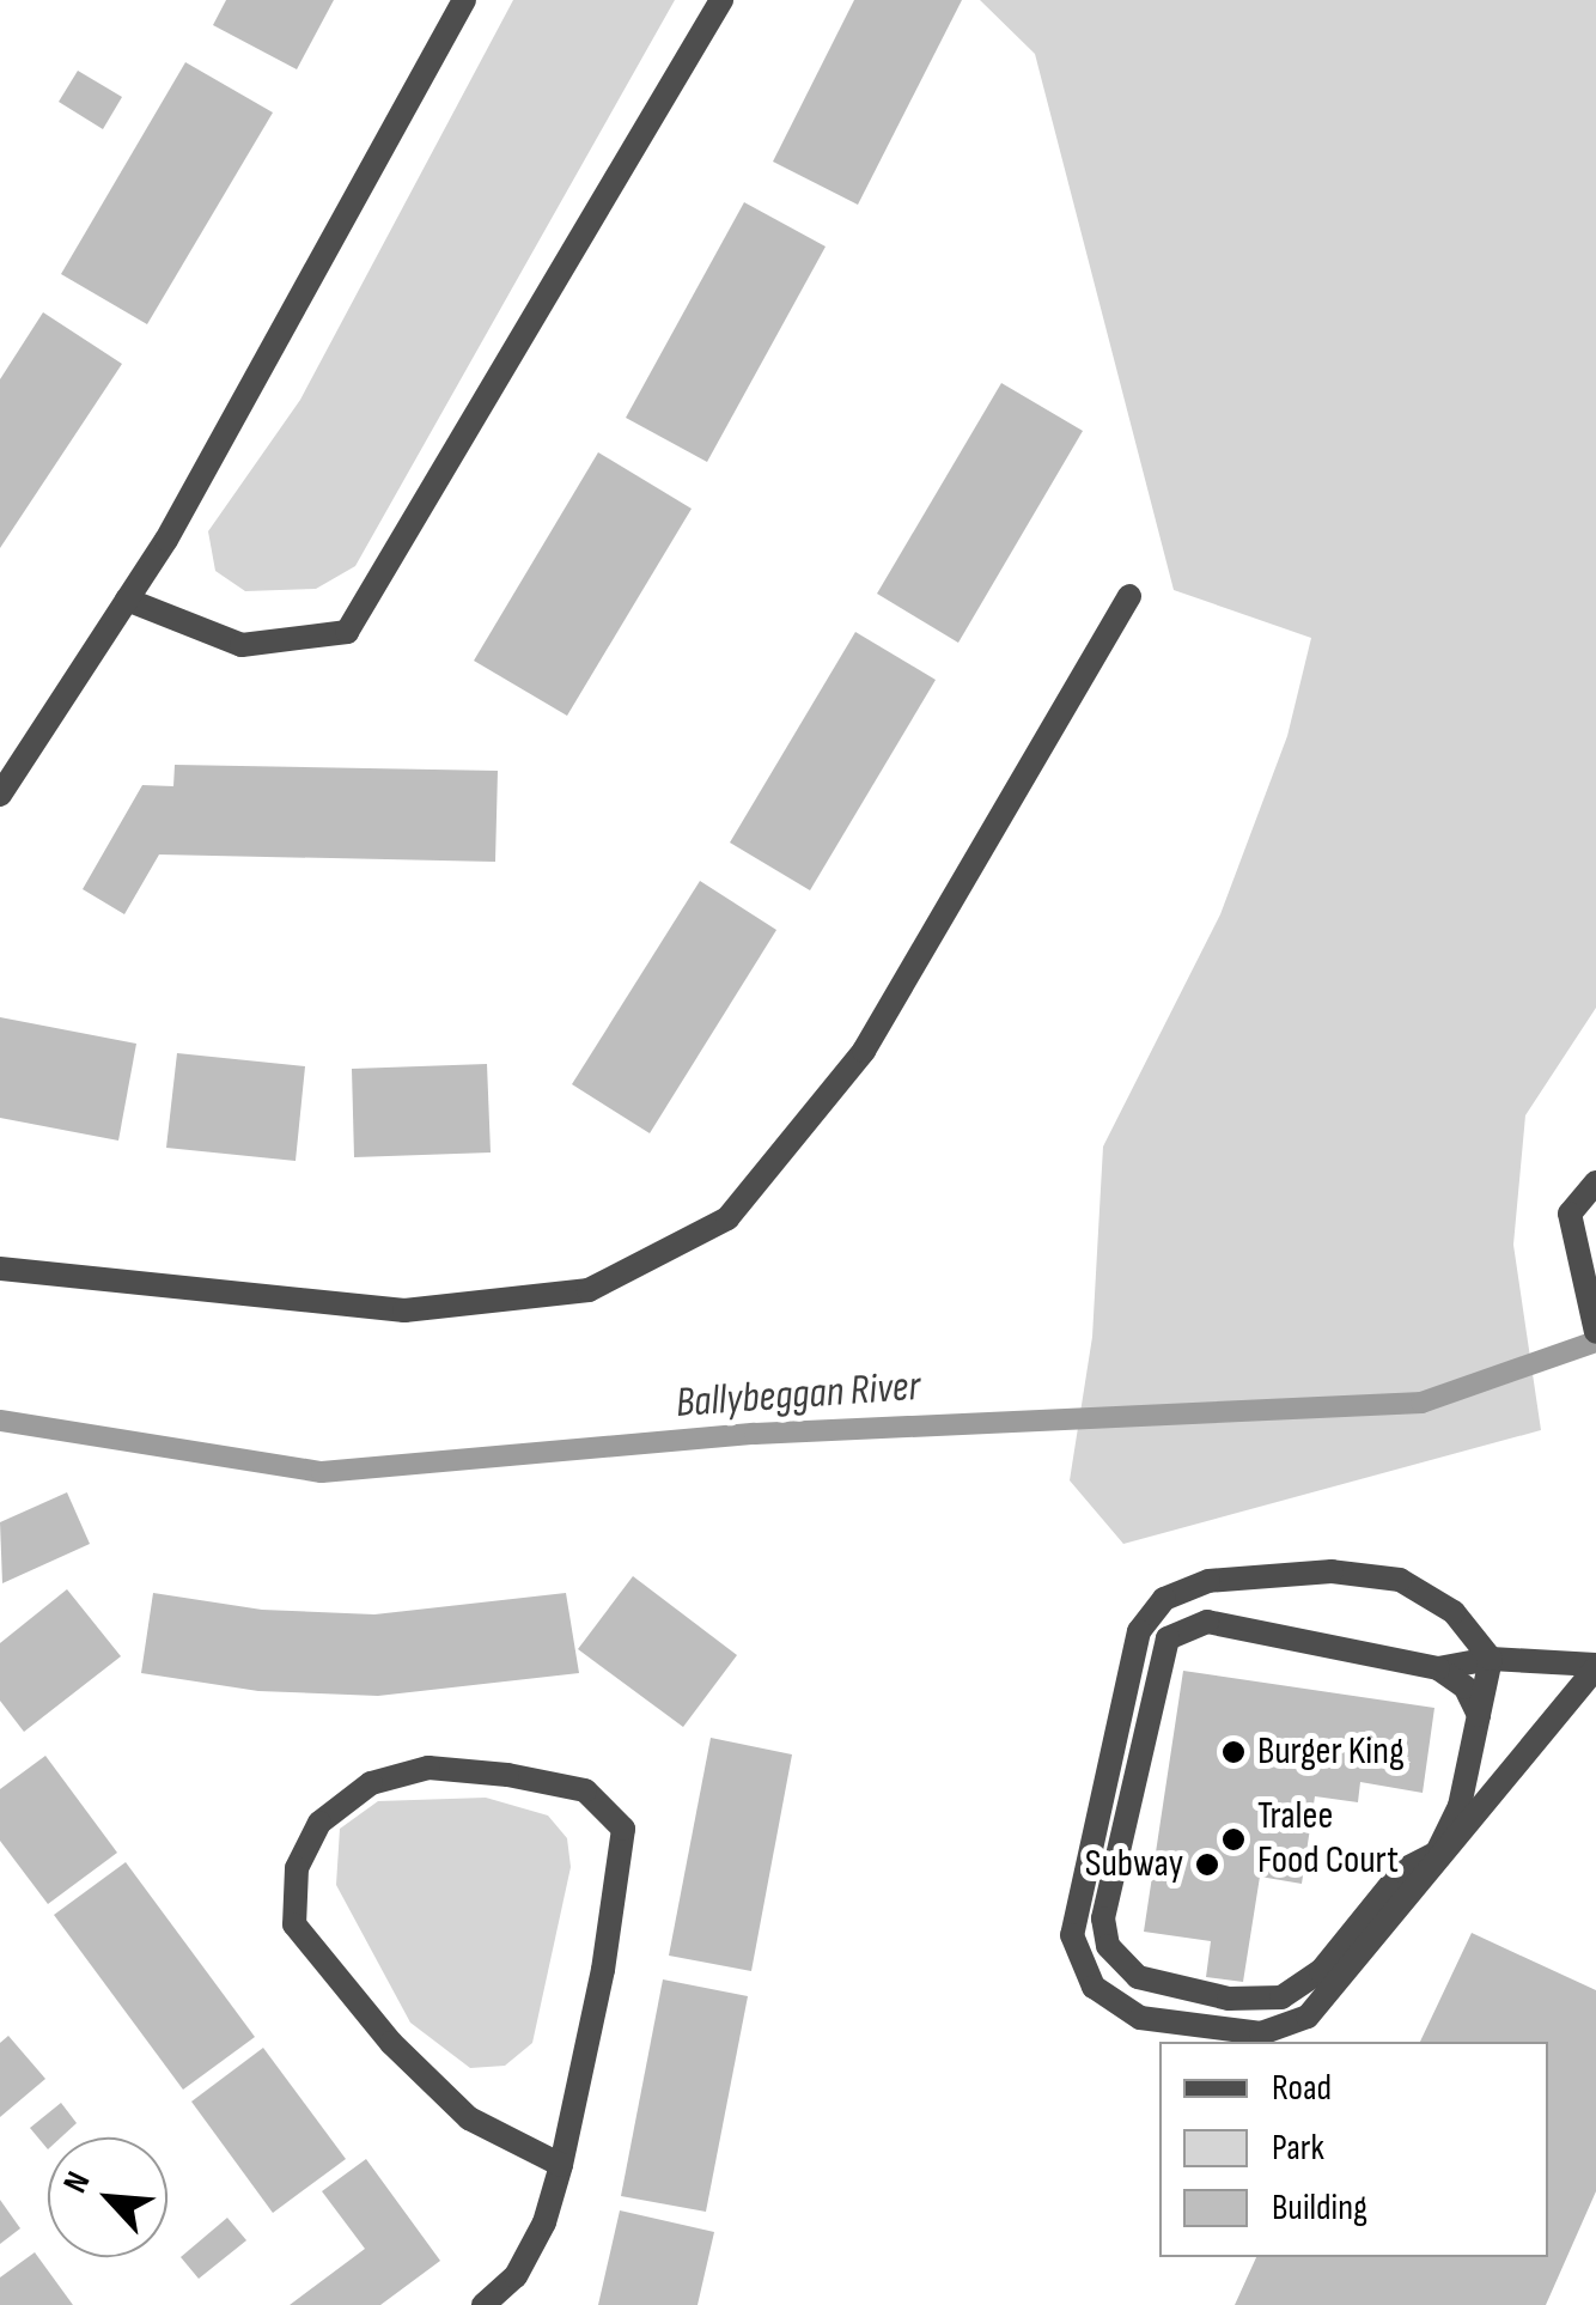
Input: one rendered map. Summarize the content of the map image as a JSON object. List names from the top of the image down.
{
  "water": ["Ballybeggan River"],
  "places": ["Burger King", "Tralee Food Court", "Subway"],
  "legend": ["Road", "Park", "Building"],
  "north": "top left"
}
